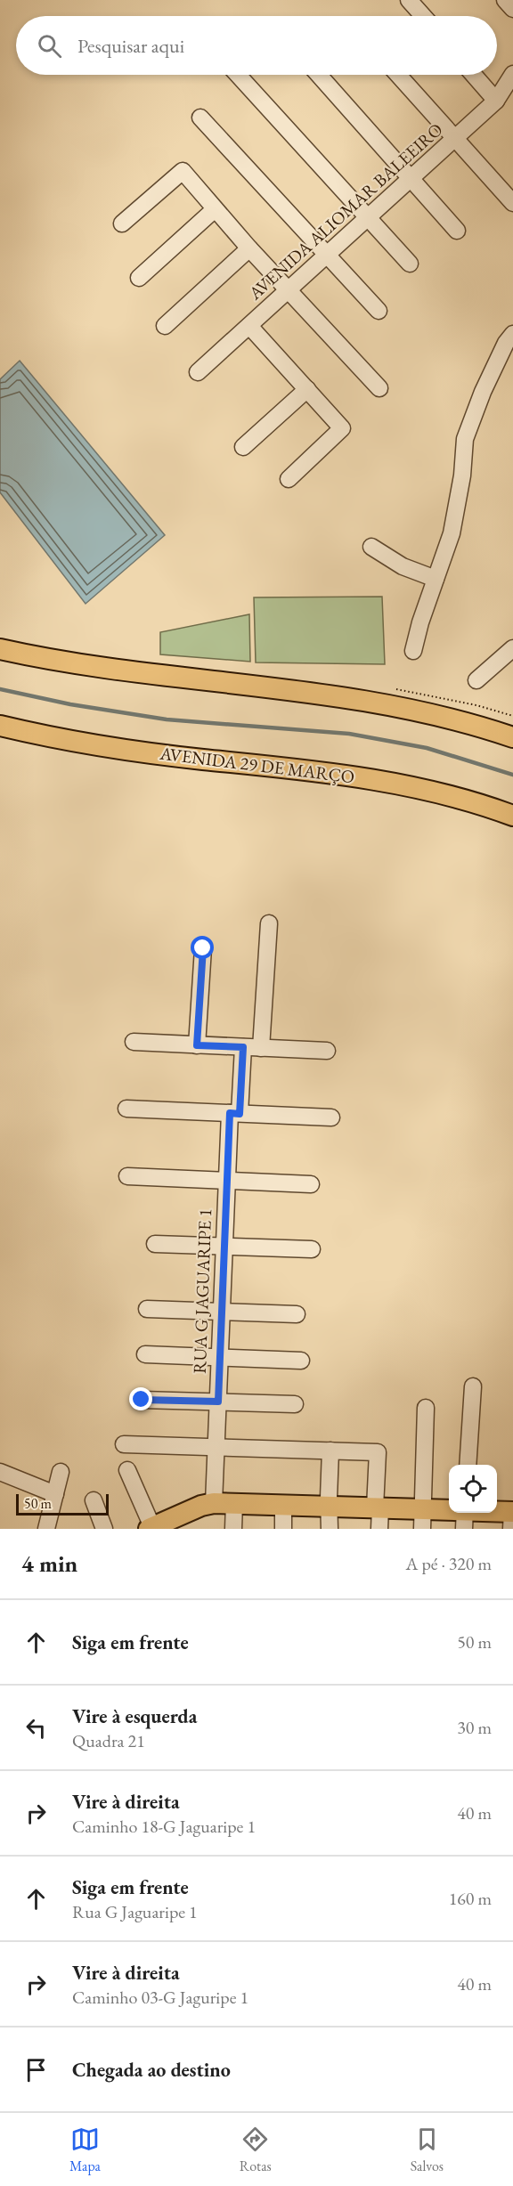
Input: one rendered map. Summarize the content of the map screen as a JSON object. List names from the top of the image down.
{
  "streets": {
    "main road": ["AVENIDA 29 DE MARÇO"],
    "street": ["AVENIDA ALIOMAR BALEEIRO", "RUA G JAGUARIPE 1"]
  },
  "scale_bar": "50 m",
  "page": {
    "search": "Pesquisar aqui",
    "scale": "50 m",
    "heading": ["4 min", "A pé · 320 m"],
    "list": [
      ["Siga em frente", "50 m"],
      ["Vire à esquerda", "Quadra 21", "30 m"],
      ["Vire à direita", "Caminho 18-G Jaguaripe 1", "40 m"],
      ["Siga em frente", "Rua G Jaguaripe 1", "160 m"],
      ["Vire à direita", "Caminho 03-G Jaguripe 1", "40 m"],
      "Chegada ao destino"
    ],
    "nav": ["Mapa", "Rotas", "Salvos"]
  }
}
